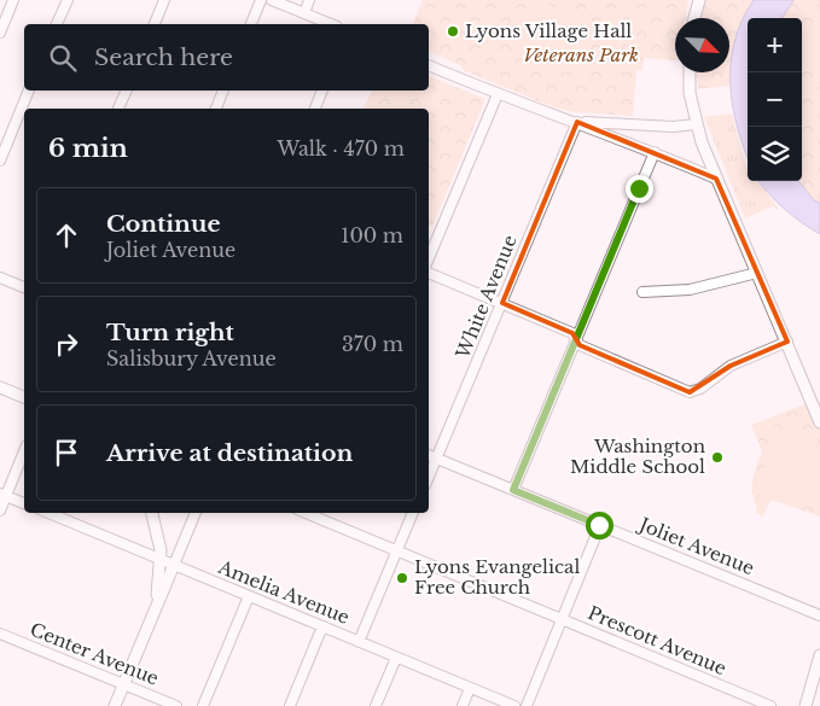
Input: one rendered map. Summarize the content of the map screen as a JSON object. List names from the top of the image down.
{
  "streets": {
    "street": [
      "White Avenue",
      "Joliet Avenue",
      "Amelia Avenue",
      "Prescott Avenue",
      "Center Avenue"
    ]
  },
  "crossings": [
    ["White Avenue", "Joliet Avenue"]
  ],
  "parks": ["Veterans Park"],
  "places": ["Lyons Village Hall", "Washington Middle School", "Lyons Evangelical Free Church"],
  "north": "bottom right",
  "page": {
    "map_buttons": ["+", "−"],
    "search": "Search here",
    "heading": ["6 min", "Walk · 470 m"],
    "list": [
      ["Continue", "Joliet Avenue", "100 m"],
      ["Turn right", "Salisbury Avenue", "370 m"],
      "Arrive at destination"
    ]
  }
}
